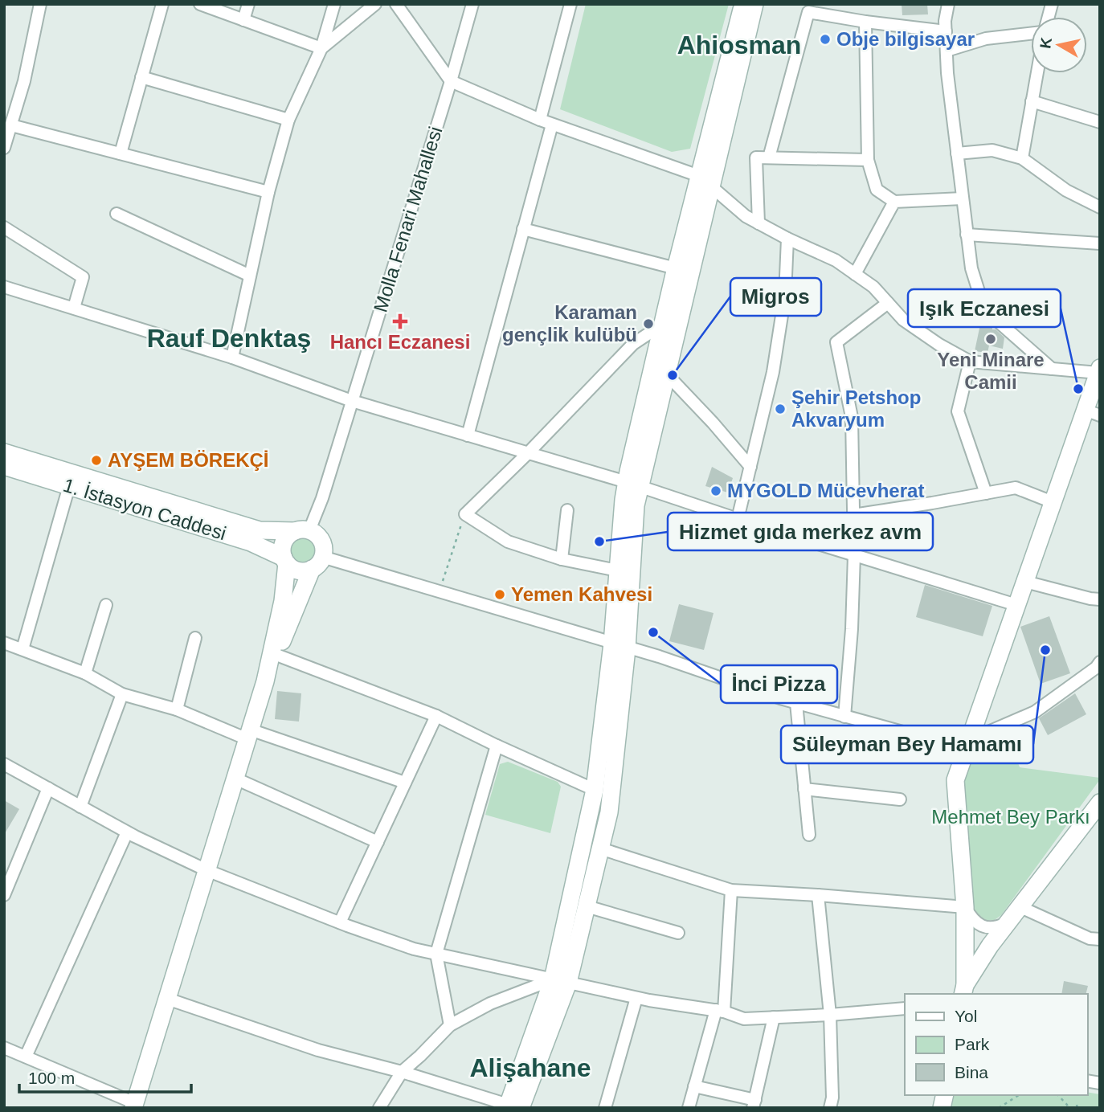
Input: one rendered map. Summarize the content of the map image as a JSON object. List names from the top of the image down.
{
  "streets": {
    "main road": ["1. İstasyon Caddesi"],
    "street": ["Molla Fenari Mahallesi"]
  },
  "crossings": [
    ["Molla Fenari Mahallesi", "1. İstasyon Caddesi"]
  ],
  "districts": ["Ahiosman", "Rauf Denktaş", "Alişahane"],
  "parks": ["Mehmet Bey Parkı"],
  "places": {
    "other": [
      "Obje bilgisayar",
      "Karaman gençlik kulübü",
      "Yeni Minare Camii",
      "Migros",
      "Işık Eczanesi",
      "Şehir Petshop Akvaryum",
      "AYŞEM BÖREKÇİ",
      "MYGOLD Mücevherat",
      "Hizmet gıda merkez avm",
      "Yemen Kahvesi",
      "İnci Pizza",
      "Süleyman Bey Hamamı"
    ],
    "health": ["Hancı Eczanesi"]
  },
  "legend": ["Yol", "Park", "Bina"],
  "scale_bar": "100 m",
  "north": "left"
}
